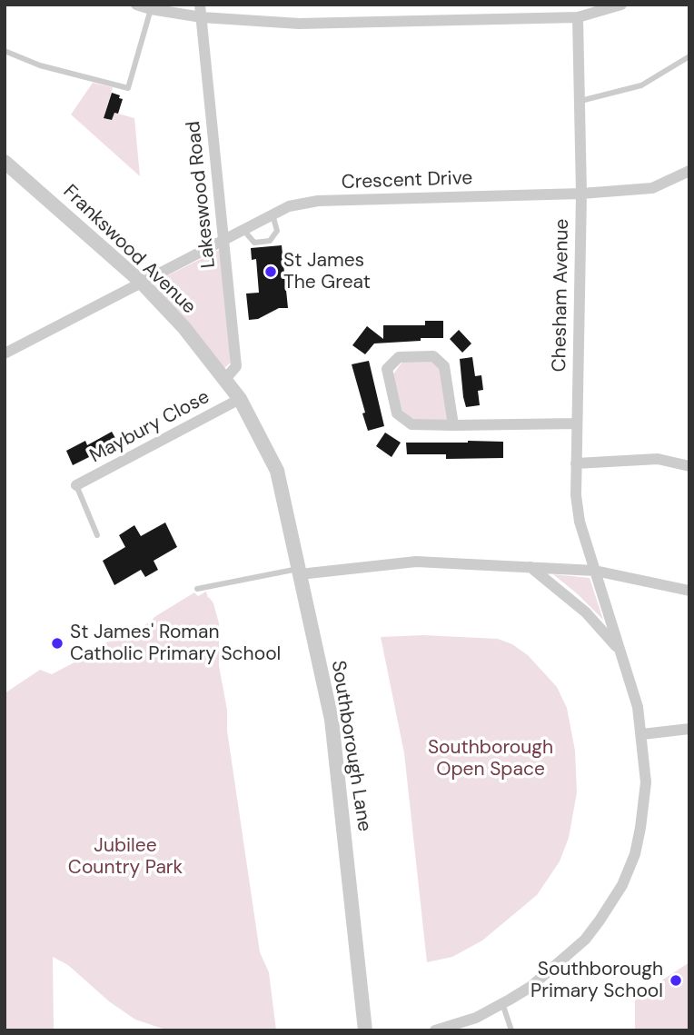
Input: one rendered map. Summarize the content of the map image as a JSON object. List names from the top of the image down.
{
  "streets": {
    "street": [
      "Crescent Drive",
      "Lakeswood Road",
      "Frankswood Avenue",
      "Chesham Avenue",
      "Maybury Close",
      "Southborough Lane"
    ]
  },
  "crossings": [
    ["Crescent Drive", "Lakeswood Road"],
    ["Crescent Drive", "Frankswood Avenue"],
    ["Crescent Drive", "Chesham Avenue"],
    ["Lakeswood Road", "Frankswood Avenue"],
    ["Frankswood Avenue", "Maybury Close"],
    ["Frankswood Avenue", "Southborough Lane"]
  ],
  "parks": ["Southborough Open Space", "Jubilee Country Park"],
  "places": ["St James The Great", "St James' Roman Catholic Primary School", "Southborough Primary School"]
}
